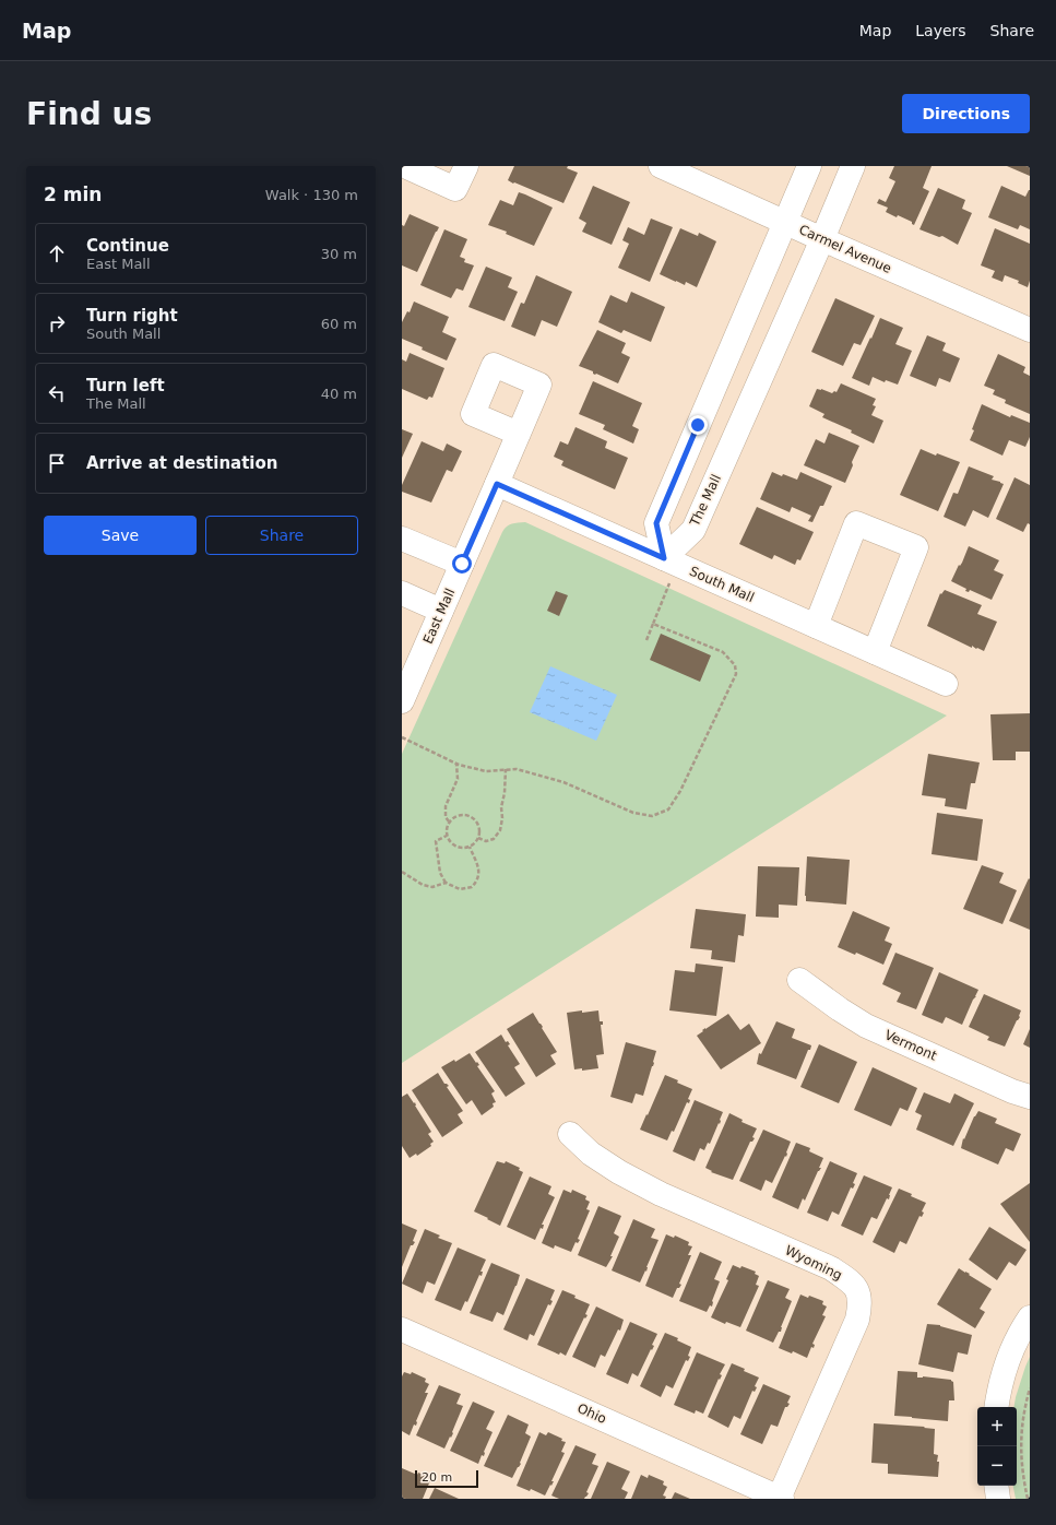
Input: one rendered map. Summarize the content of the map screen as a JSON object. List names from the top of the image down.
{
  "streets": {
    "street": [
      "Carmel Avenue",
      "The Mall",
      "South Mall",
      "East Mall",
      "Vermont",
      "Wyoming",
      "Ohio"
    ]
  },
  "crossings": [
    ["Carmel Avenue", "The Mall"],
    ["The Mall", "South Mall"],
    ["South Mall", "East Mall"],
    ["Wyoming", "Ohio"]
  ],
  "scale_bar": "20 m",
  "page": {
    "header": "Map",
    "nav": ["Map", "Layers", "Share"],
    "buttons": [
      "Directions",
      ["Save", "Share"]
    ],
    "title": "Find us",
    "heading": ["2 min", "Walk · 130 m"],
    "list": [
      ["Continue", "East Mall", "30 m"],
      ["Turn right", "South Mall", "60 m"],
      ["Turn left", "The Mall", "40 m"],
      "Arrive at destination"
    ],
    "map_buttons": ["+", "−"],
    "scale": "20 m"
  }
}
